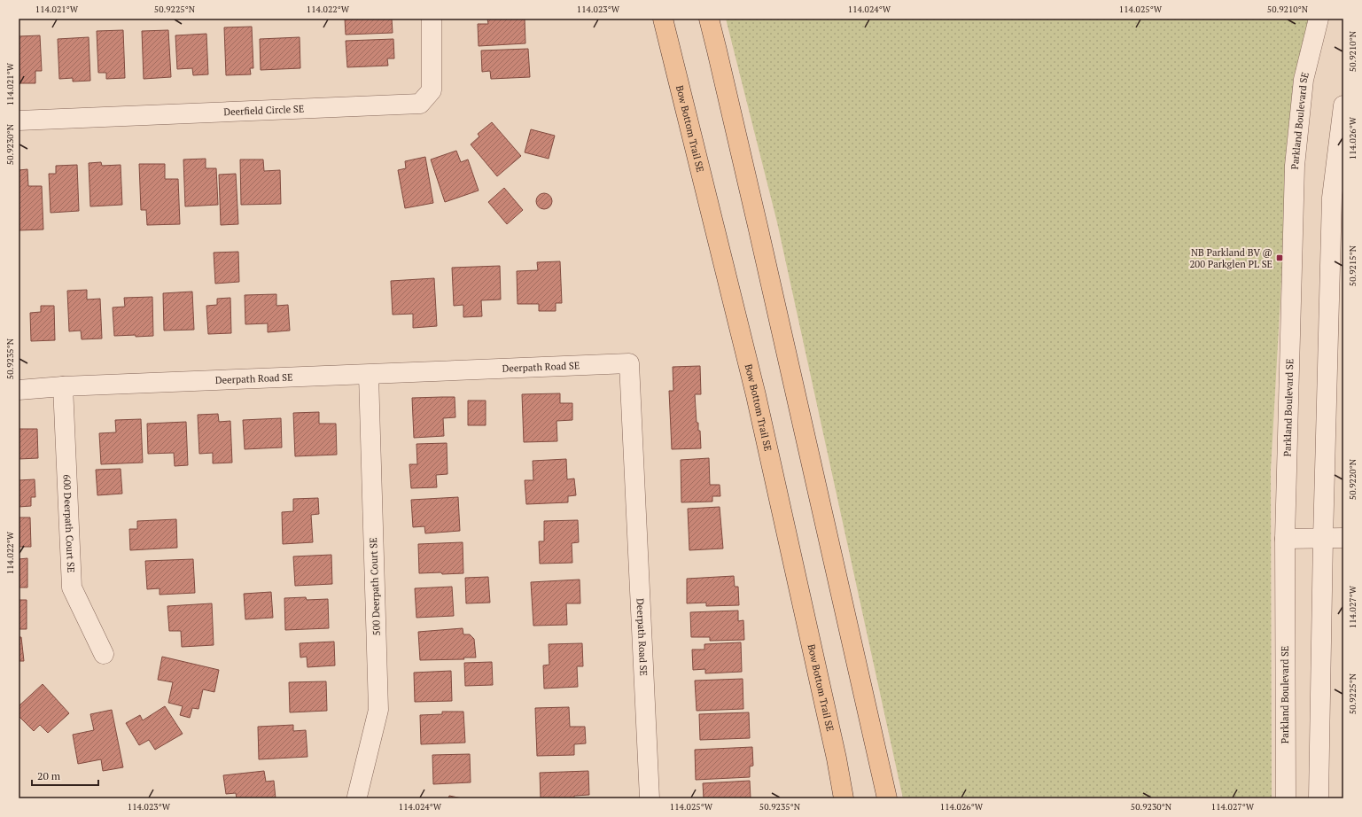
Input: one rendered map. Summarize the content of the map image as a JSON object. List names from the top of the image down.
{
  "streets": {
    "main road": ["Bow Bottom Trail SE"],
    "street": [
      "Deerfield Circle SE",
      "Parkland Boulevard SE",
      "Deerpath Road SE",
      "600 Deerpath Court SE",
      "500 Deerpath Court SE"
    ]
  },
  "crossings": [
    ["Deerpath Road SE", "600 Deerpath Court SE"],
    ["Deerpath Road SE", "500 Deerpath Court SE"]
  ],
  "places": {
    "transit": ["NB Parkland BV @ 200 Parkglen PL SE"]
  },
  "scale_bar": "20 m",
  "coordinates": [
    "114.021°W",
    "50.9225°N",
    "114.022°W",
    "114.023°W",
    "114.024°W",
    "114.025°W",
    "50.9210°N",
    "114.026°W",
    "50.9230°N",
    "50.9215°N",
    "50.9235°N",
    "50.9220°N",
    "114.027°W"
  ]
}
